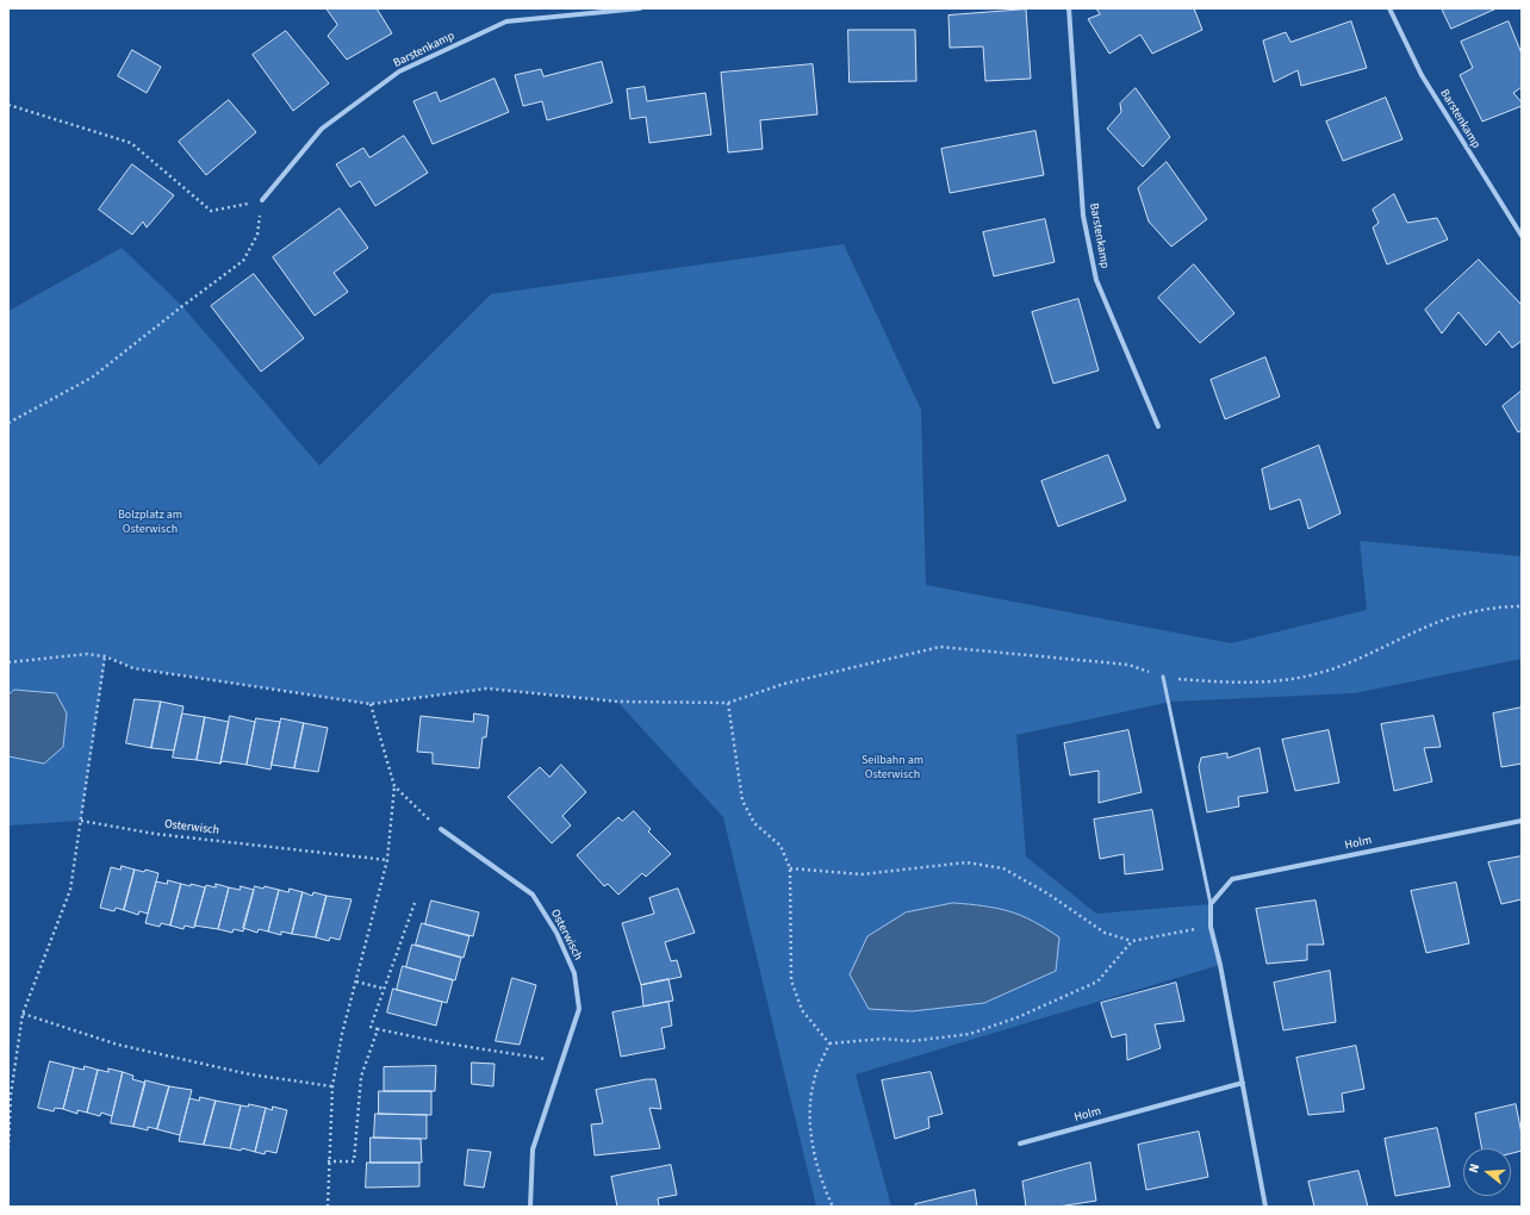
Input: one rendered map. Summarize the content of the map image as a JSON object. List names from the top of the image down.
{
  "streets": {
    "street": ["Barstenkamp", "Osterwisch", "Holm"]
  },
  "parks": ["Bolzplatz am Osterwisch", "Seilbahn am Osterwisch"],
  "north": "left"
}
